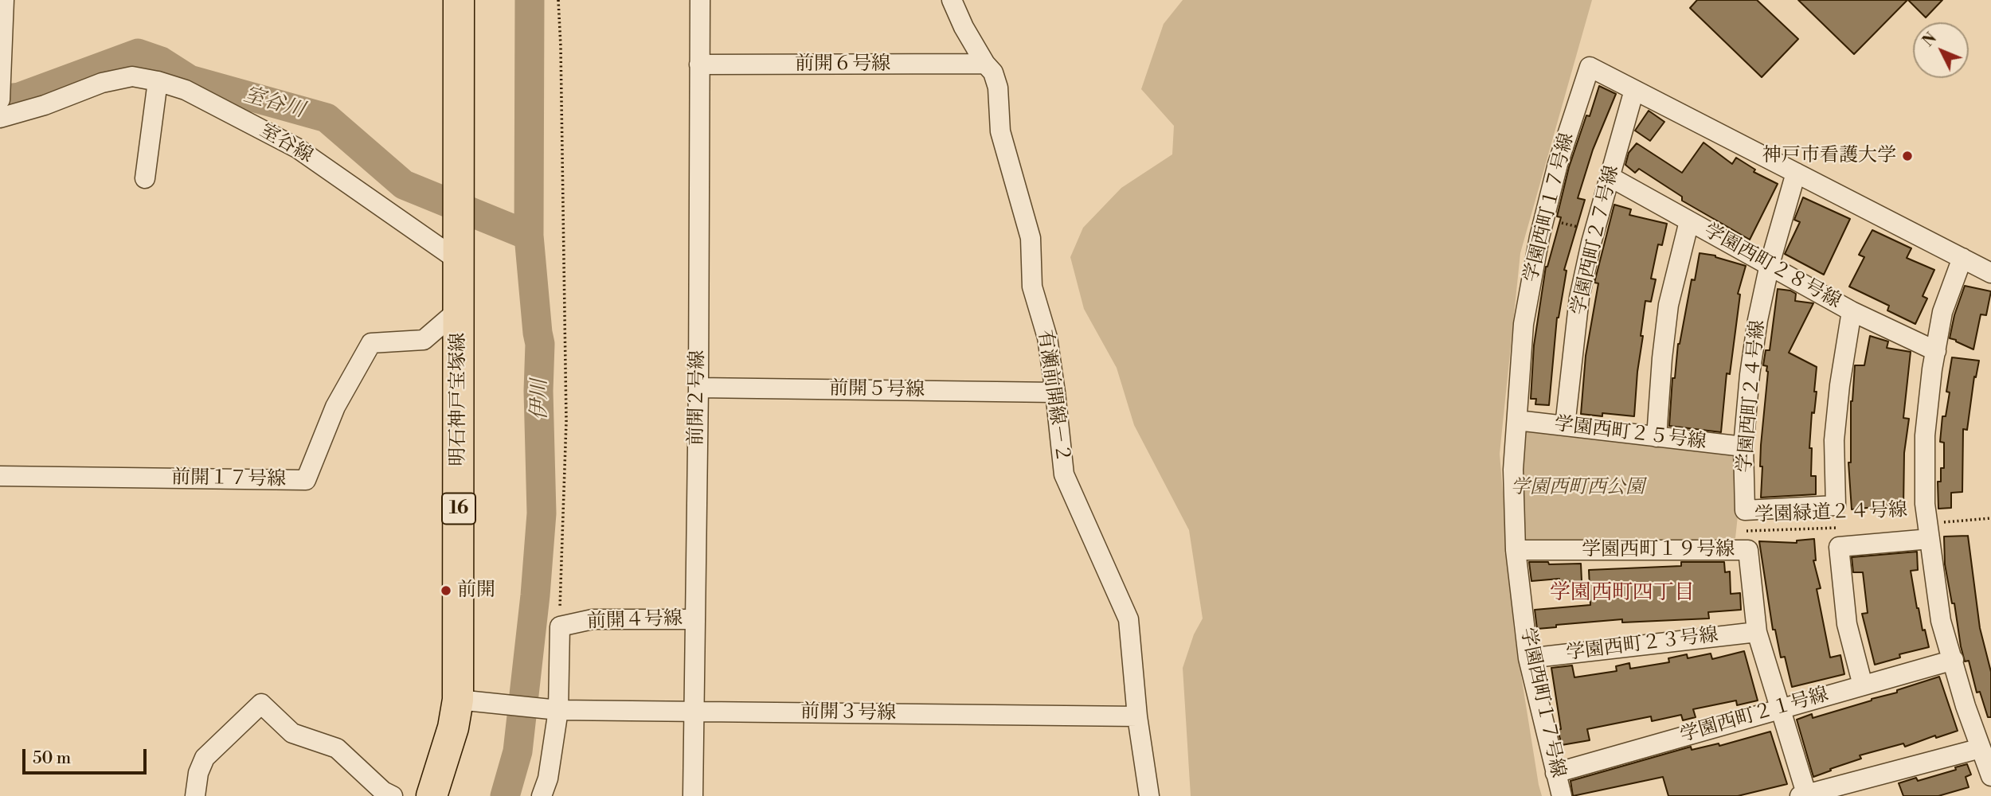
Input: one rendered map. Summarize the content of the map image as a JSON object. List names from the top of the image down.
{
  "streets": {
    "main road": ["明石神戸宝塚線", "16"],
    "street": [
      "前開６号線",
      "室谷線",
      "学園西町１７号線",
      "学園西町２７号線",
      "学園西町２８号線",
      "前開５号線",
      "有瀬前開線－２",
      "学園西町２４号線",
      "前開２号線",
      "学園西町２５号線",
      "前開１７号線",
      "学園西町１９号線",
      "前開４号線",
      "学園西町２３号線",
      "前開３号線",
      "学園西町２１号線"
    ],
    "path": ["学園緑道２４号線"]
  },
  "crossings": [
    ["前開６号線", "有瀬前開線－２"],
    ["前開６号線", "前開２号線"],
    ["室谷線", "明石神戸宝塚線"],
    ["学園西町１７号線", "学園西町２７号線"],
    ["学園西町１７号線", "学園西町２４号線"],
    ["学園西町１７号線", "学園西町２５号線"],
    ["学園西町１７号線", "学園西町１９号線"],
    ["学園西町１７号線", "学園西町２３号線"],
    ["学園西町１７号線", "学園西町２１号線"],
    ["学園西町２７号線", "学園西町２８号線"],
    ["学園西町２７号線", "学園西町２５号線"],
    ["学園西町２８号線", "学園西町２４号線"],
    ["前開５号線", "有瀬前開線－２"],
    ["前開５号線", "前開２号線"],
    ["有瀬前開線－２", "前開３号線"],
    ["学園西町２４号線", "学園西町２５号線"],
    ["前開２号線", "前開４号線"],
    ["前開２号線", "前開３号線"],
    ["明石神戸宝塚線", "前開１７号線"],
    ["明石神戸宝塚線", "前開３号線"],
    ["学園西町１９号線", "学園西町２３号線"],
    ["学園西町１９号線", "学園西町２１号線"],
    ["前開４号線", "前開３号線"]
  ],
  "districts": ["学園西町四丁目"],
  "water": ["室谷川", "伊川"],
  "parks": ["学園西町西公園"],
  "places": ["神戸市看護大学", "前開"],
  "scale_bar": "50 m",
  "north": "top left"
}
